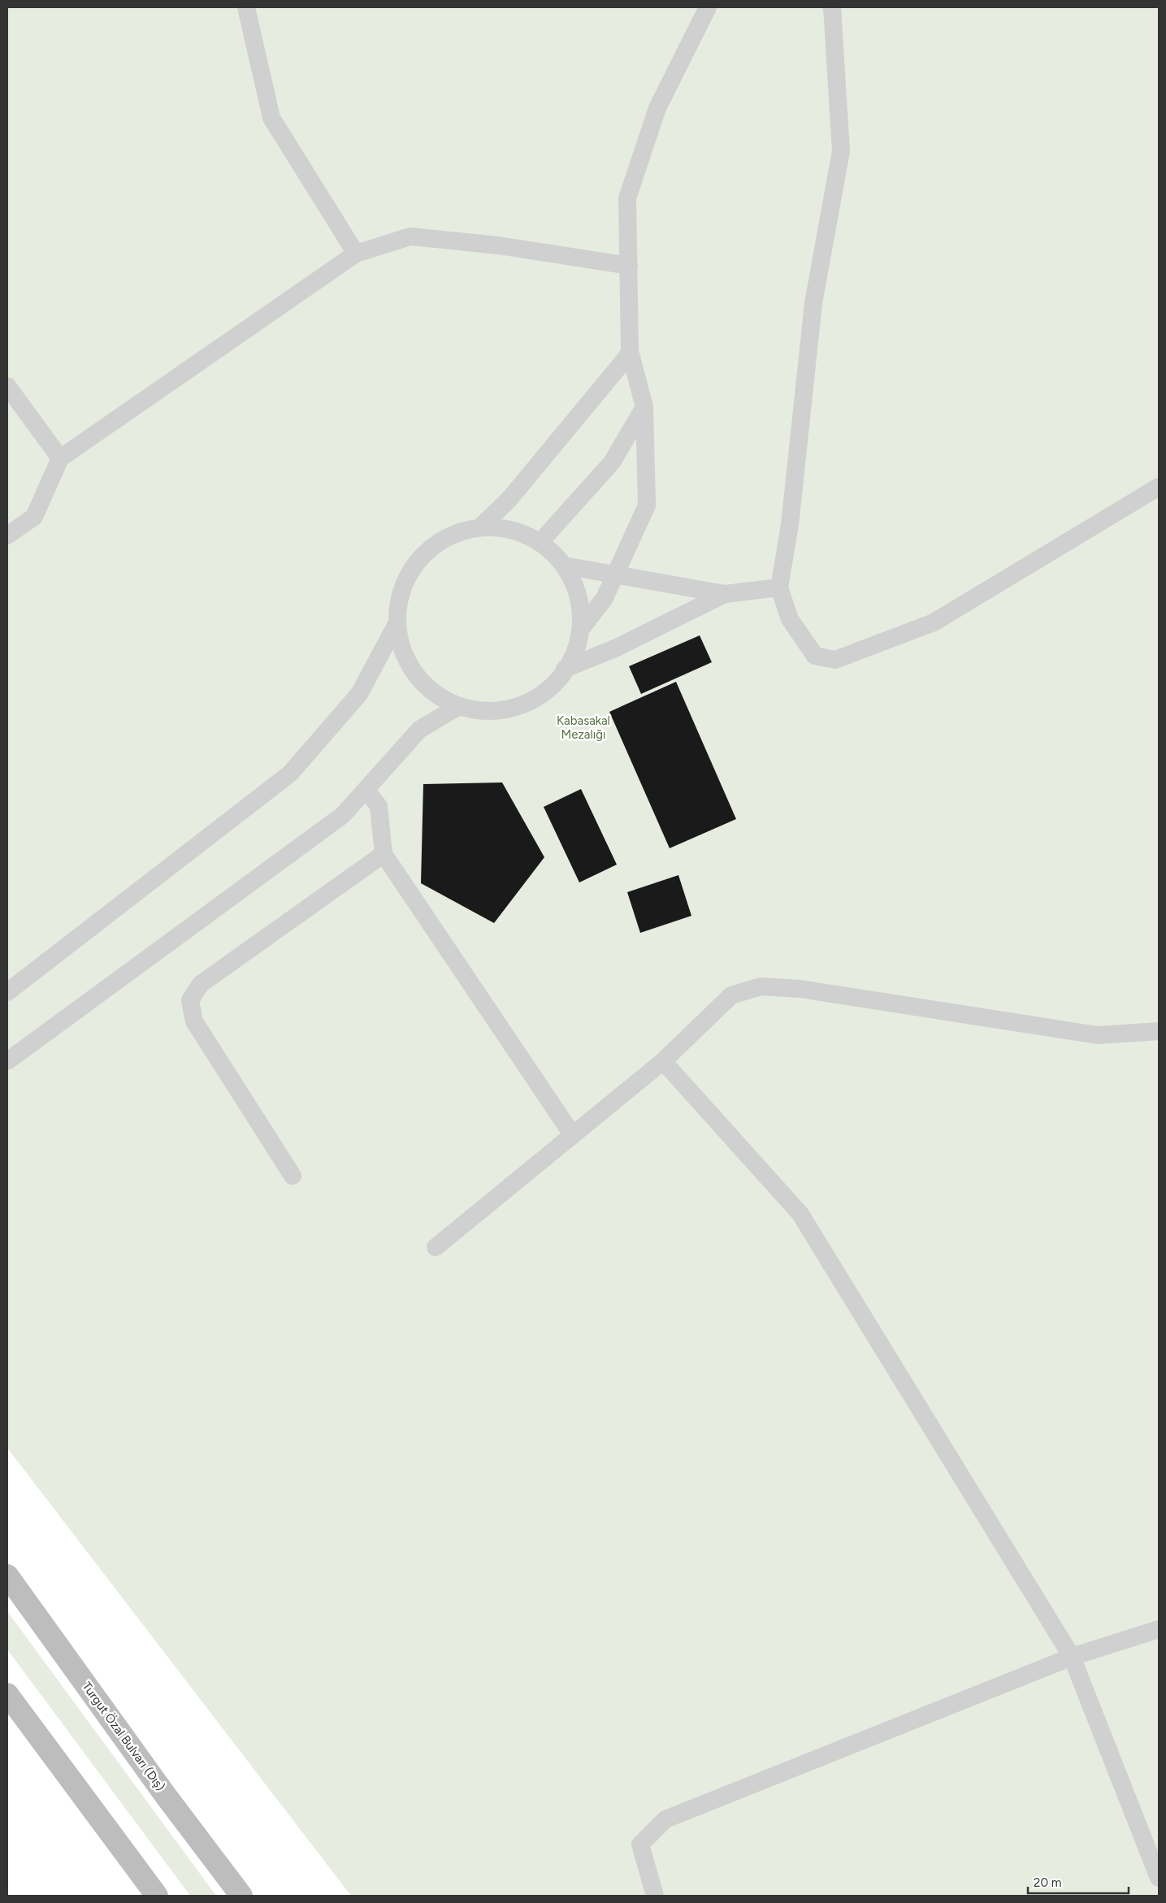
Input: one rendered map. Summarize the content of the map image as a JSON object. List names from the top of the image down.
{
  "streets": {
    "main road": ["Turgut Özal Bulvarı (Dış)"]
  },
  "parks": ["Kabasakal Mezalığı"],
  "scale_bar": "20 m"
}
